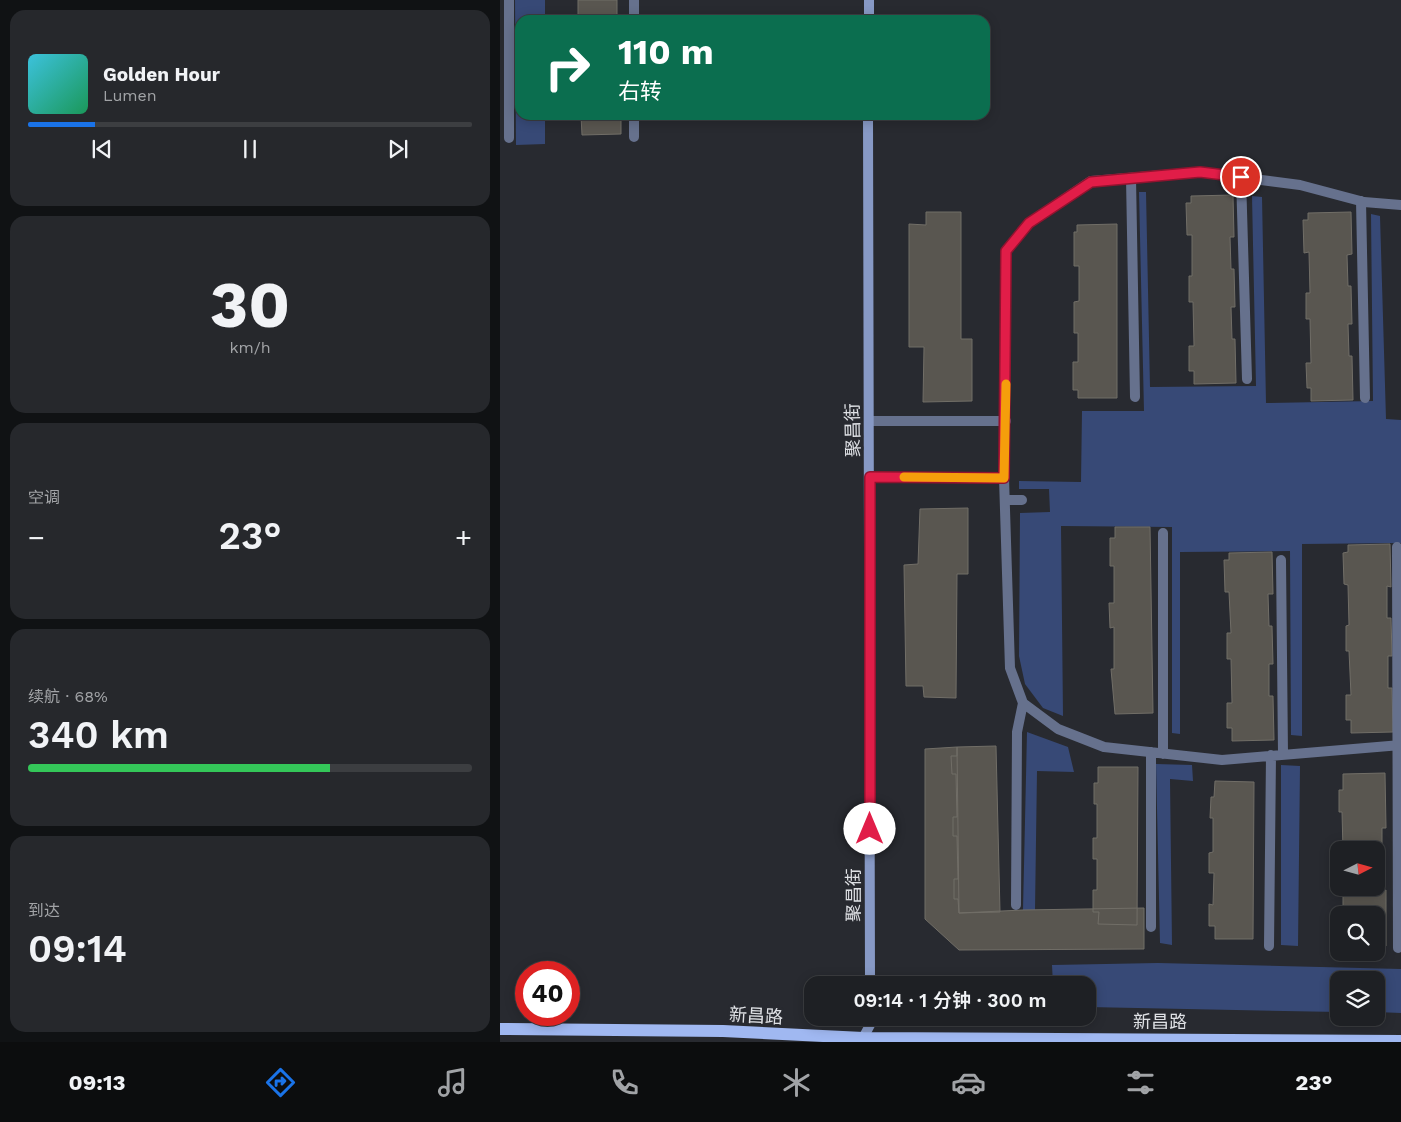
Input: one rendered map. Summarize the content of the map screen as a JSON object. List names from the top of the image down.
{
  "streets": {
    "main road": ["新昌路"],
    "street": ["聚昌街"]
  },
  "north": "right",
  "page": {
    "turn": ["110 m", "右转"],
    "song": ["Golden Hour", "Lumen"],
    "tile": [
      ["30", "km/h"],
      "空调",
      ["续航 · 68%", "340 km"],
      ["到达", "09:14"]
    ],
    "heat": ["−", "23°", "+"],
    "limit": "40",
    "trip": "09:14 · 1 分钟 · 300 m",
    "tabs": ["09:13", "23°"]
  }
}
